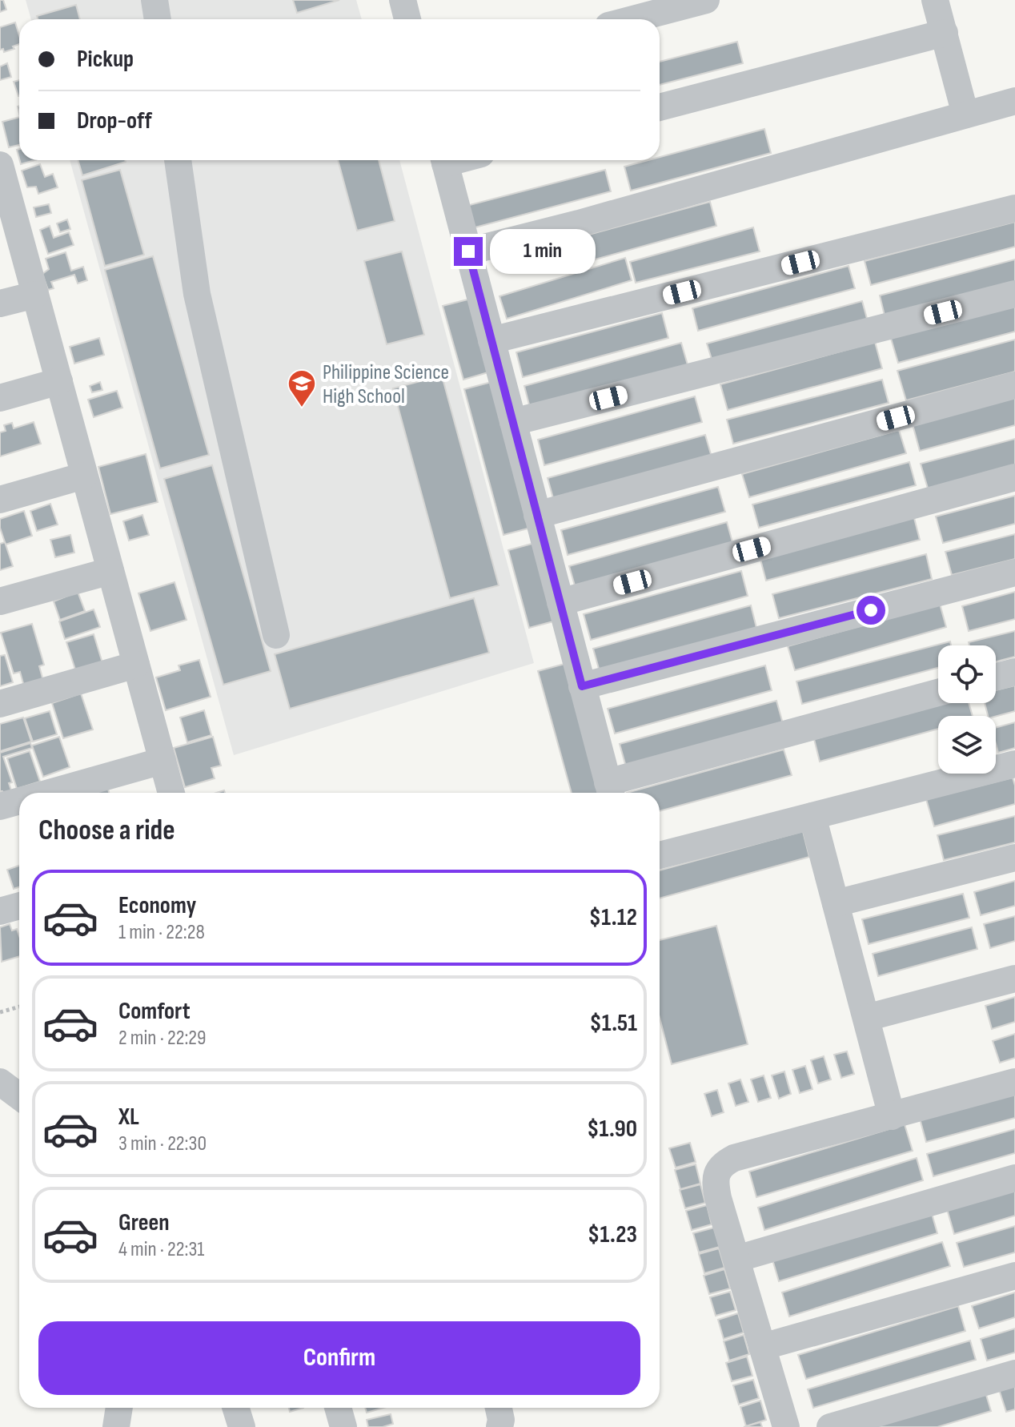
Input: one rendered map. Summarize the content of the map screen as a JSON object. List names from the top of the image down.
{
  "places": {
    "school or university": ["Philippine Science High School"]
  },
  "page": {
    "banner": ["Pickup", "Drop-off"],
    "bubble": "1 min",
    "heading": "Choose a ride",
    "list": [
      {
        "name": "Economy",
        "note": "1 min · 22:28",
        "value": "$1.12"
      },
      {
        "name": "Comfort",
        "note": "2 min · 22:29",
        "value": "$1.51"
      },
      {
        "name": "XL",
        "note": "3 min · 22:30",
        "value": "$1.90"
      },
      {
        "name": "Green",
        "note": "4 min · 22:31",
        "value": "$1.23"
      }
    ],
    "buttons": "Confirm"
  }
}
